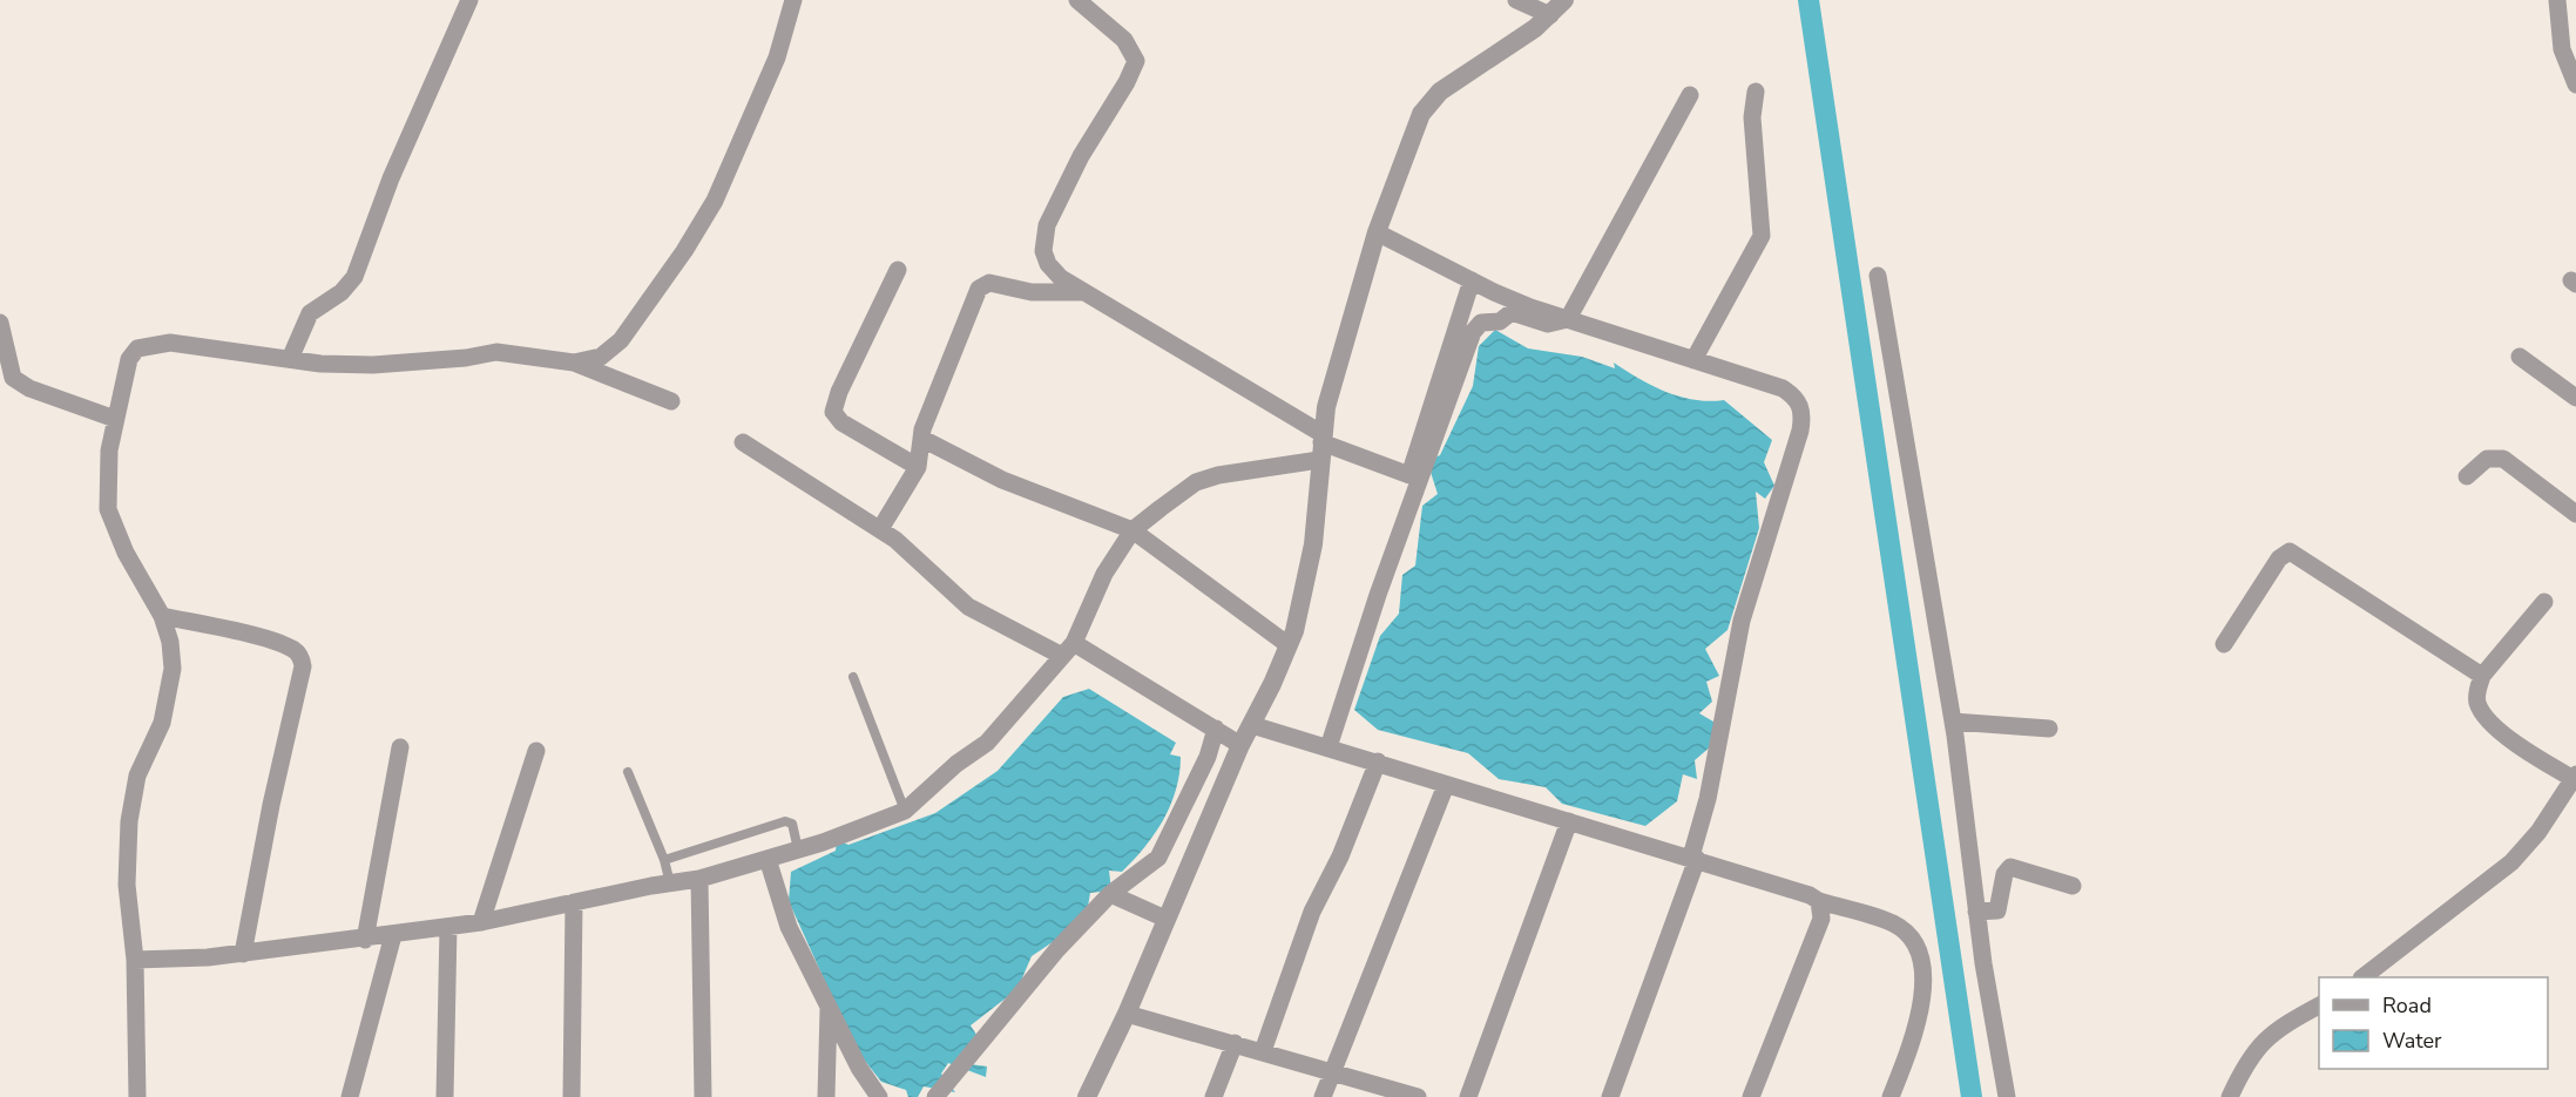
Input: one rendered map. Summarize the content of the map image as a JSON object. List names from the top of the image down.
{
  "legend": ["Road", "Water"]
}
